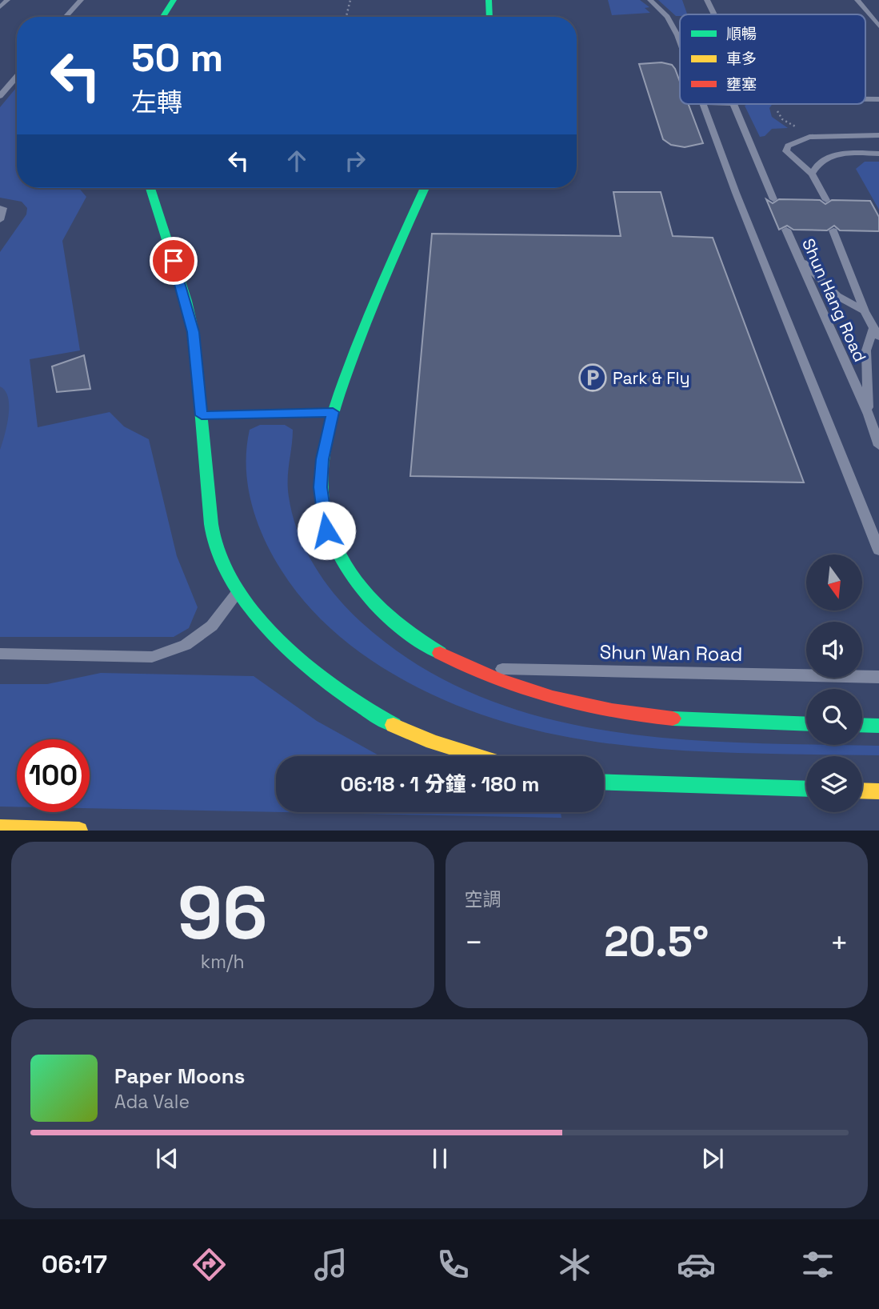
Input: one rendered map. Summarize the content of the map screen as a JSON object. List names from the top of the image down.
{
  "streets": {
    "lane": ["Shun Hang Road", "Shun Wan Road"]
  },
  "places": {
    "parking": ["Park & Fly"]
  },
  "legend": ["順暢", "車多", "壅塞"],
  "north": "bottom",
  "page": {
    "turn": ["50 m", "左轉"],
    "limit": "100",
    "trip": "06:18 · 1 分鐘 · 180 m",
    "tile": [
      ["96", "km/h"],
      "空調"
    ],
    "heat": ["−", "20.5°", "+"],
    "song": ["Paper Moons", "Ada Vale"],
    "tabs": "06:17"
  }
}
